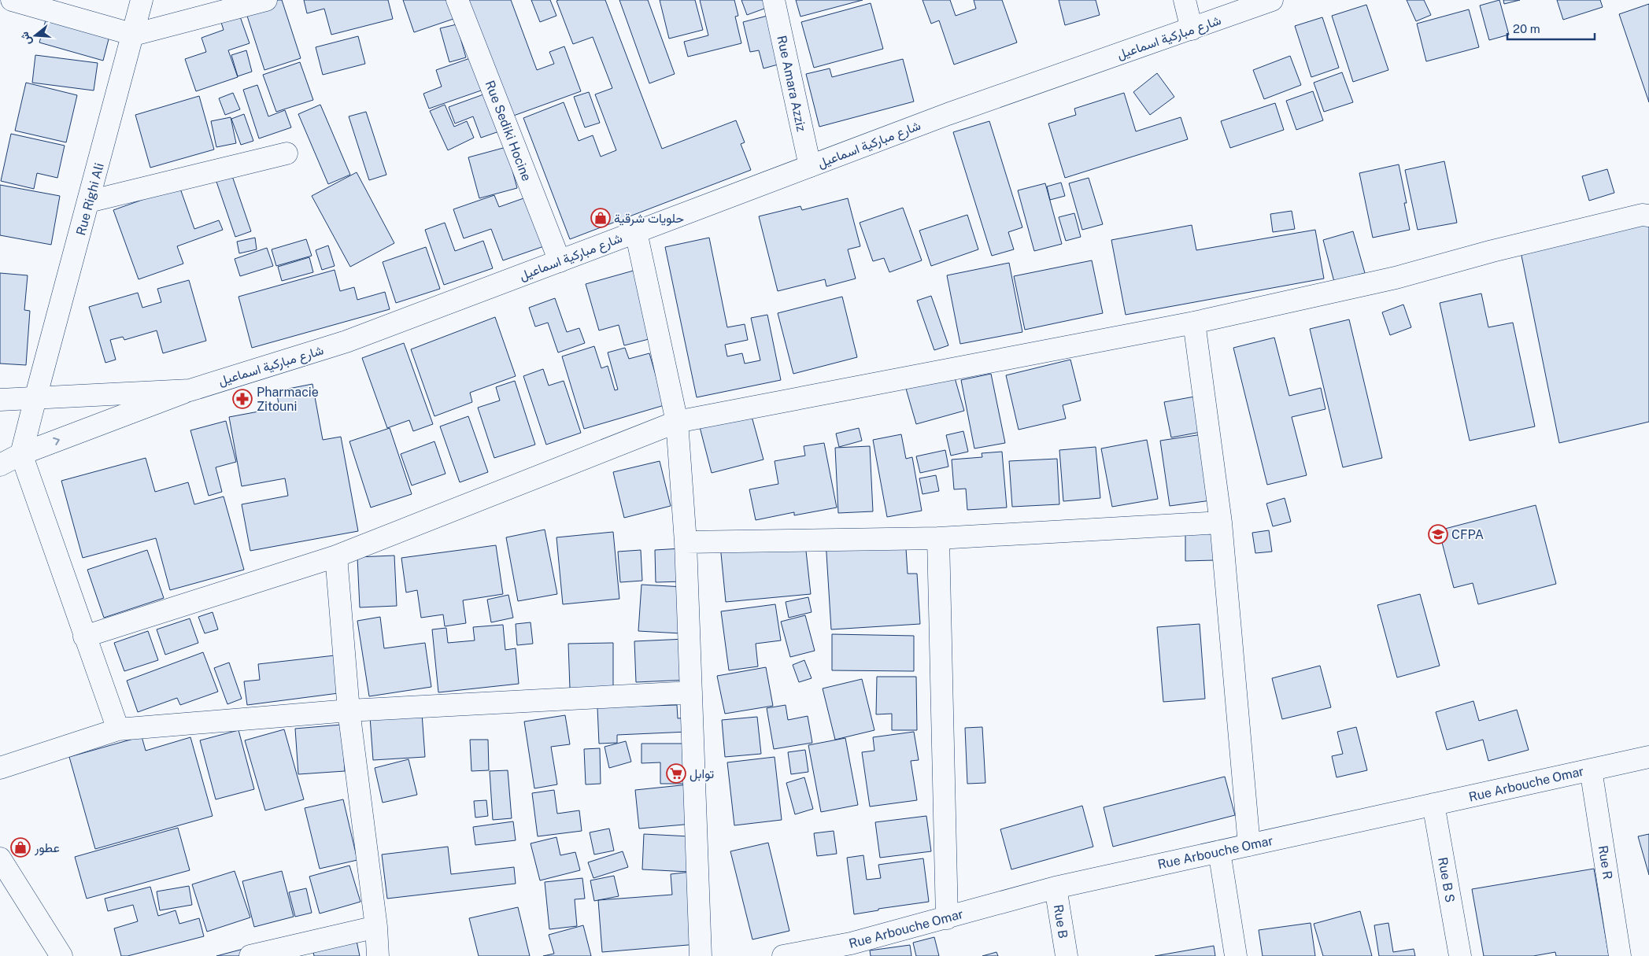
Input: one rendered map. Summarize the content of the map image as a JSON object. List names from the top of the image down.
{
  "streets": {
    "street": [
      "شارع مباركية اسماعيل",
      "Rue Amara Azziz",
      "Rue Sediki Hocine",
      "Rue Righi Ali",
      "Rue Arbouche Omar",
      "Rue R",
      "Rue B S",
      "Rue B"
    ]
  },
  "crossings": [
    ["شارع مباركية اسماعيل", "Rue Amara Azziz"],
    ["شارع مباركية اسماعيل", "Rue Sediki Hocine"],
    ["شارع مباركية اسماعيل", "Rue Righi Ali"],
    ["Rue Arbouche Omar", "Rue R"],
    ["Rue Arbouche Omar", "Rue B S"],
    ["Rue Arbouche Omar", "Rue B"]
  ],
  "places": {
    "shop": ["حلويات شرقية", "عطور"],
    "pharmacy": ["Pharmacie Zitouni"],
    "school or university": ["CFPA"],
    "supermarket": ["توابل"]
  },
  "scale_bar": "20 m",
  "north": "left"
}
